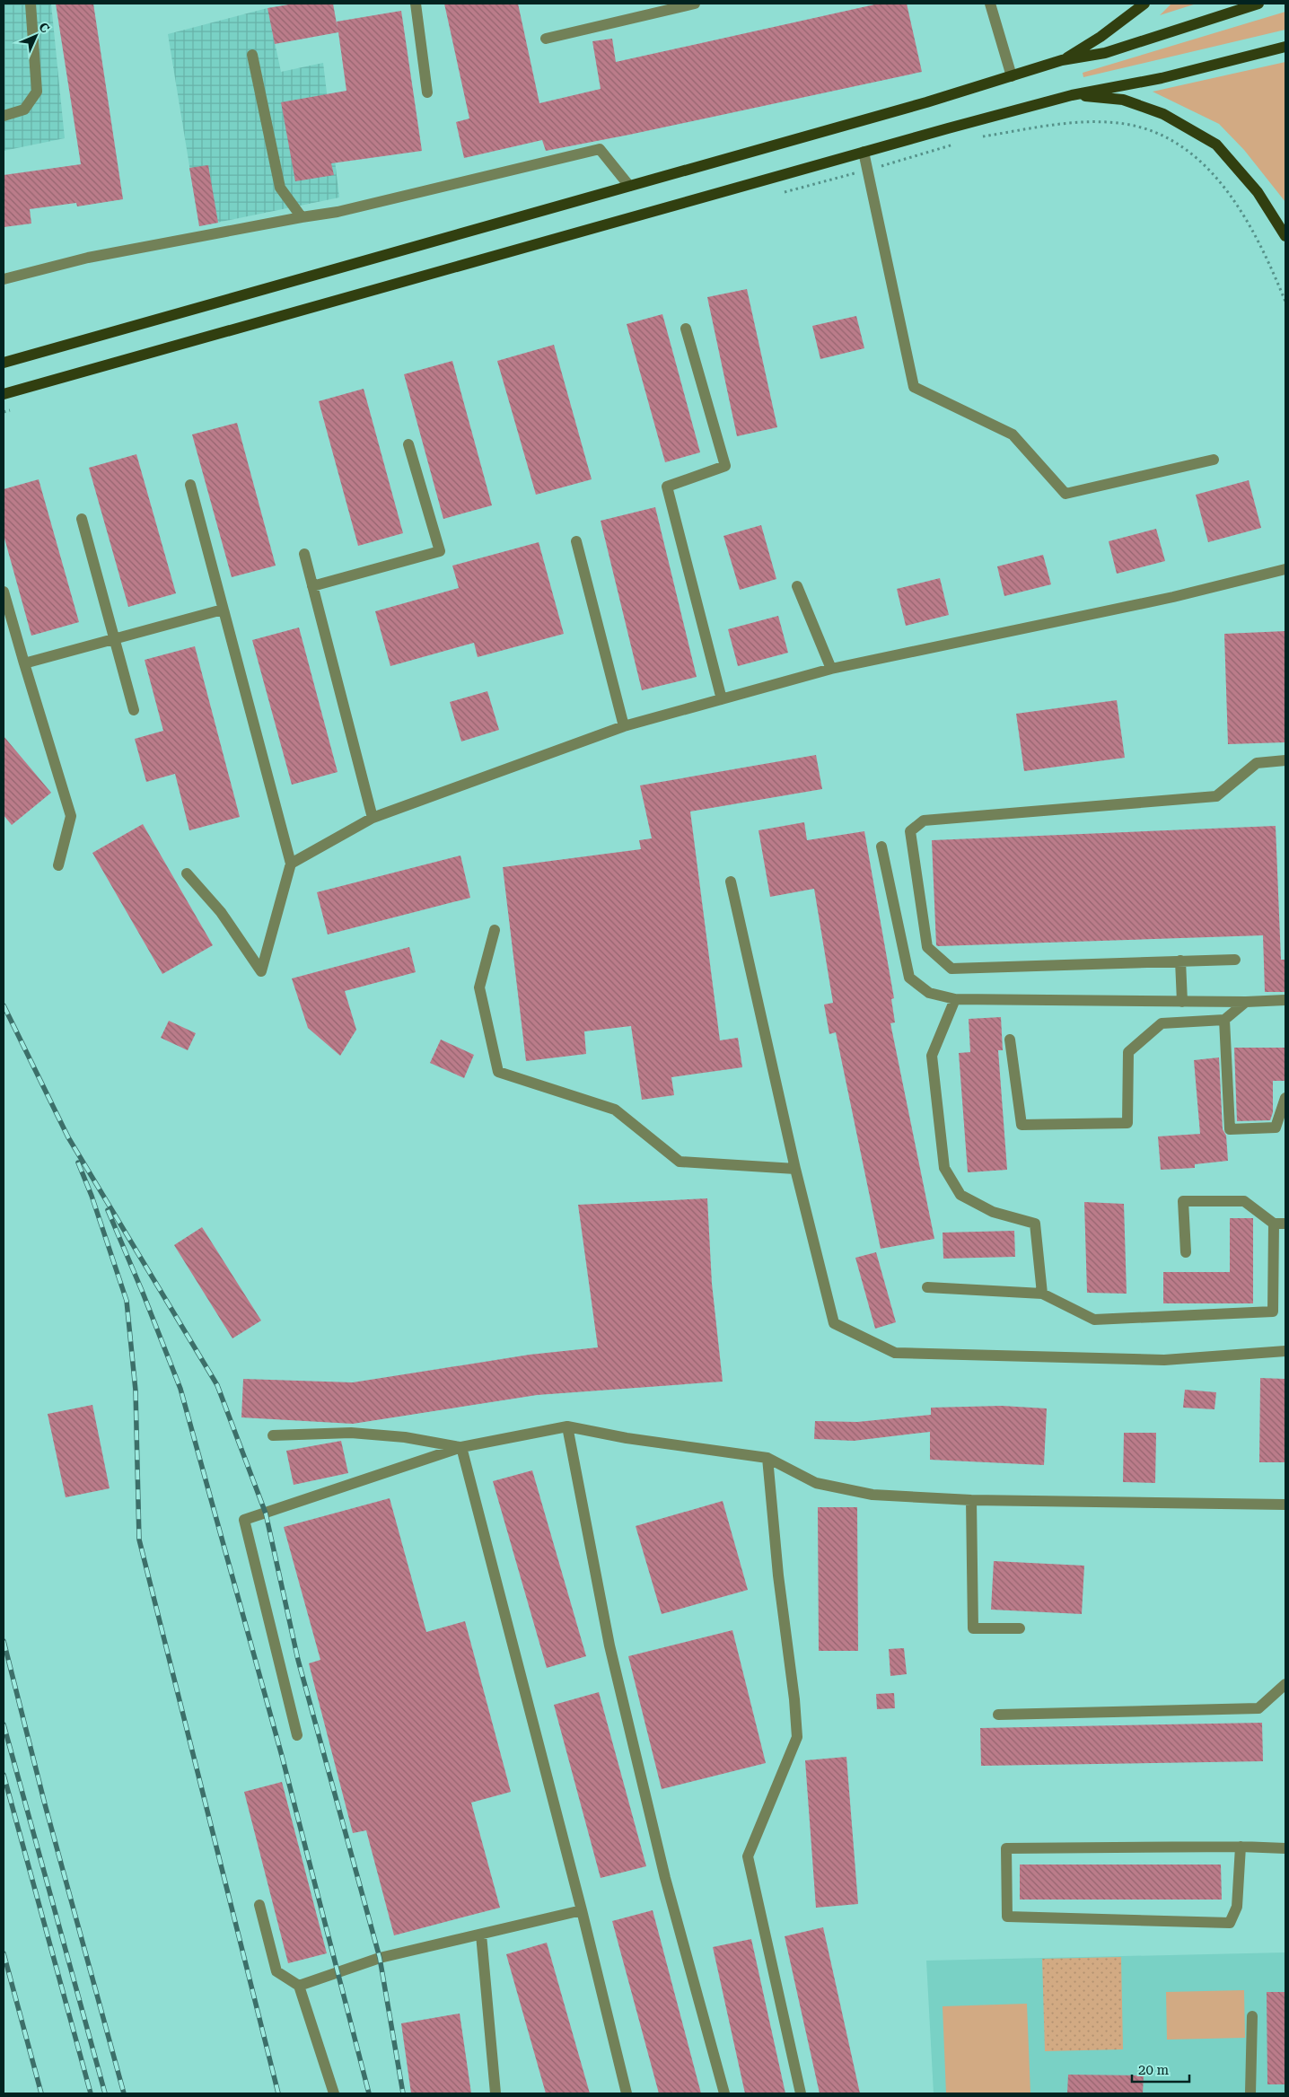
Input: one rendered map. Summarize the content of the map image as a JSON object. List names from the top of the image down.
{
  "scale_bar": "20 m",
  "north": "top right"
}
